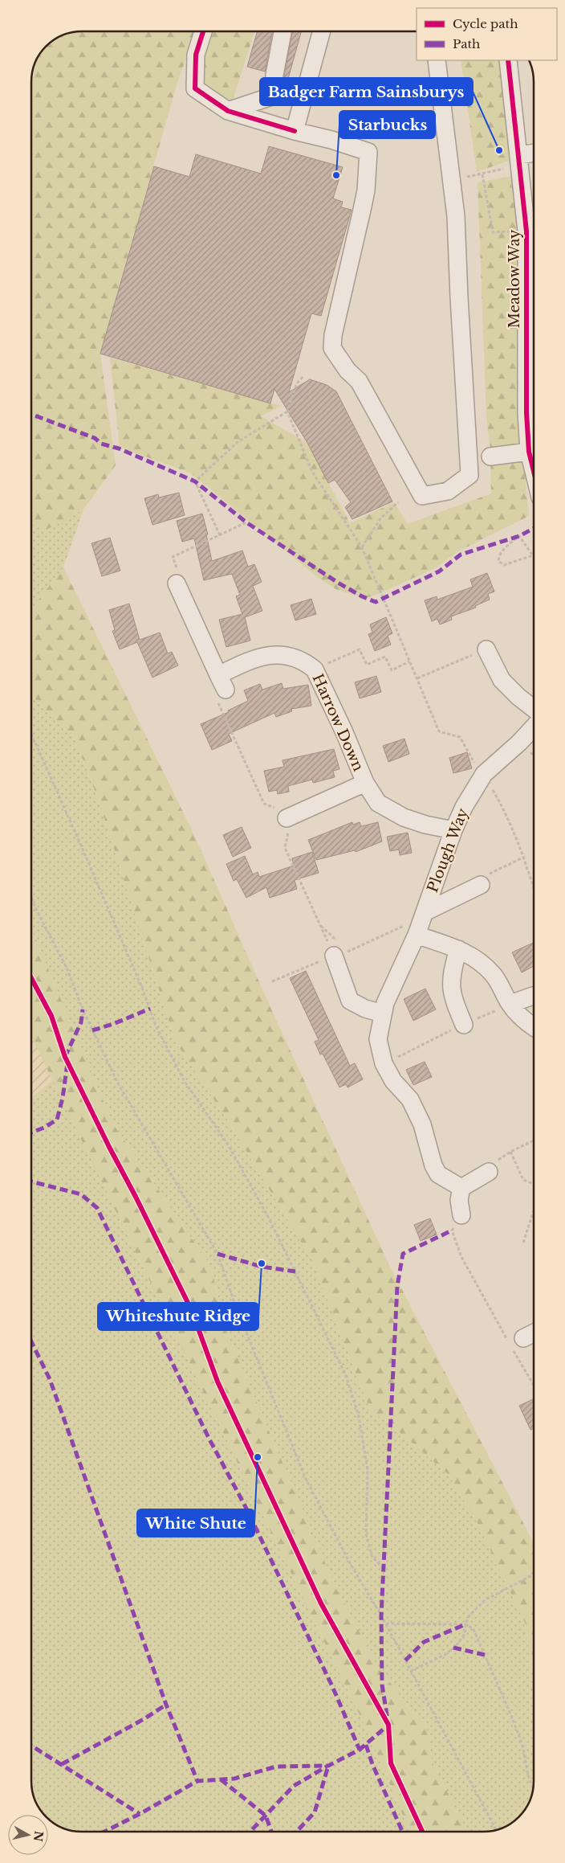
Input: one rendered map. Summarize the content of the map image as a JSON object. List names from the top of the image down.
{
  "streets": {
    "street": ["Meadow Way", "Harrow Down", "Plough Way"]
  },
  "crossings": [
    ["Harrow Down", "Plough Way"]
  ],
  "places": [
    "Badger Farm Sainsburys",
    "Starbucks",
    "Whiteshute Ridge",
    "White Shute"
  ],
  "legend": ["Cycle path", "Path"],
  "north": "right"
}
